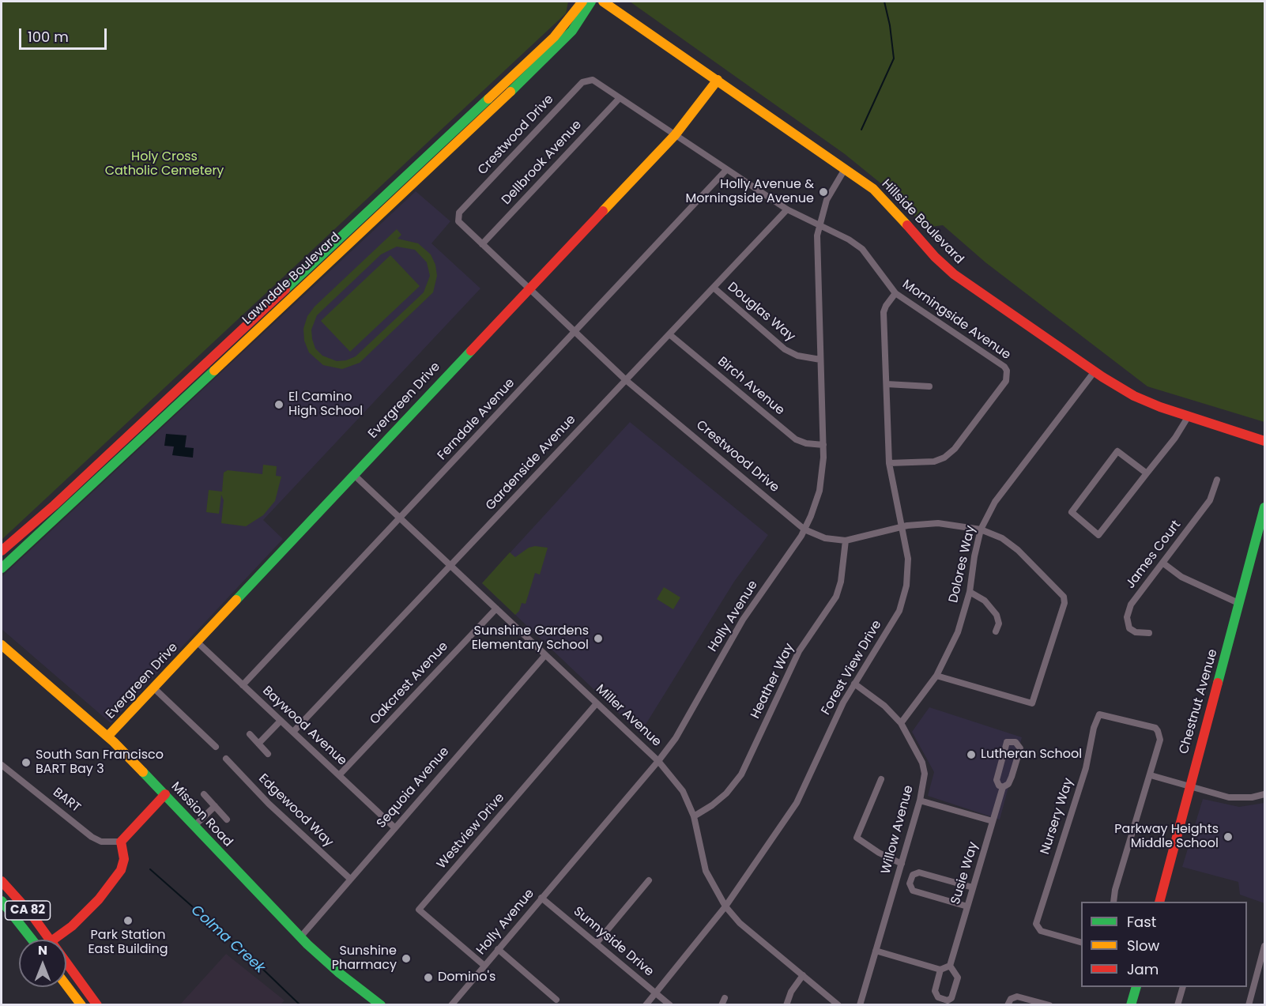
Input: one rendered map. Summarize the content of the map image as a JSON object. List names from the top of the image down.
{
  "streets": {
    "street": [
      "Crestwood Drive",
      "Dellbrook Avenue",
      "Hillside Boulevard",
      "Lawndale Boulevard",
      "Douglas Way",
      "Morningside Avenue",
      "Birch Avenue",
      "Evergreen Drive",
      "Ferndale Avenue",
      "Gardenside Avenue",
      "James Court",
      "Dolores Way",
      "Holly Avenue",
      "Forest View Drive",
      "Heather Way",
      "Oakcrest Avenue",
      "Chestnut Avenue",
      "Miller Avenue",
      "Baywood Avenue",
      "Sequoia Avenue",
      "BART",
      "Edgewood Way",
      "Mission Road",
      "Nursery Way",
      "Willow Avenue",
      "Westview Drive",
      "Susie Way",
      "CA 82",
      "Sunnyside Drive"
    ]
  },
  "crossings": [
    ["Crestwood Drive", "Dellbrook Avenue"],
    ["Crestwood Drive", "Morningside Avenue"],
    ["Crestwood Drive", "Evergreen Drive"],
    ["Crestwood Drive", "Ferndale Avenue"],
    ["Crestwood Drive", "Gardenside Avenue"],
    ["Crestwood Drive", "Dolores Way"],
    ["Crestwood Drive", "Holly Avenue"],
    ["Crestwood Drive", "Forest View Drive"],
    ["Crestwood Drive", "Heather Way"],
    ["Dellbrook Avenue", "Morningside Avenue"],
    ["Hillside Boulevard", "Evergreen Drive"],
    ["Hillside Boulevard", "Dolores Way"],
    ["Hillside Boulevard", "Holly Avenue"],
    ["Douglas Way", "Gardenside Avenue"],
    ["Douglas Way", "Holly Avenue"],
    ["Morningside Avenue", "Evergreen Drive"],
    ["Morningside Avenue", "Ferndale Avenue"],
    ["Morningside Avenue", "Gardenside Avenue"],
    ["Morningside Avenue", "Holly Avenue"],
    ["Morningside Avenue", "Forest View Drive"],
    ["Birch Avenue", "Gardenside Avenue"],
    ["Birch Avenue", "Holly Avenue"],
    ["Evergreen Drive", "Miller Avenue"],
    ["Evergreen Drive", "Baywood Avenue"],
    ["Evergreen Drive", "Mission Road"],
    ["Ferndale Avenue", "Miller Avenue"],
    ["Ferndale Avenue", "Baywood Avenue"],
    ["Gardenside Avenue", "Miller Avenue"],
    ["Gardenside Avenue", "Baywood Avenue"],
    ["Dolores Way", "Willow Avenue"],
    ["Holly Avenue", "Miller Avenue"],
    ["Holly Avenue", "Westview Drive"],
    ["Holly Avenue", "Sunnyside Drive"],
    ["Forest View Drive", "Miller Avenue"],
    ["Forest View Drive", "Willow Avenue"],
    ["Forest View Drive", "Sunnyside Drive"],
    ["Heather Way", "Miller Avenue"],
    ["Oakcrest Avenue", "Miller Avenue"],
    ["Oakcrest Avenue", "Baywood Avenue"],
    ["Miller Avenue", "Sequoia Avenue"],
    ["Miller Avenue", "Westview Drive"],
    ["Baywood Avenue", "Sequoia Avenue"],
    ["Sequoia Avenue", "Edgewood Way"],
    ["Sequoia Avenue", "Mission Road"]
  ],
  "water": ["Colma Creek"],
  "parks": ["Holy Cross Catholic Cemetery"],
  "places": [
    "Holly Avenue & Morningside Avenue",
    "El Camino High School",
    "Sunshine Gardens Elementary School",
    "Lutheran School",
    "South San Francisco BART Bay 3",
    "Parkway Heights Middle School",
    "Park Station East Building",
    "Sunshine Pharmacy",
    "Domino's"
  ],
  "legend": ["Fast", "Slow", "Jam"],
  "scale_bar": "100 m",
  "north": "top"
}
